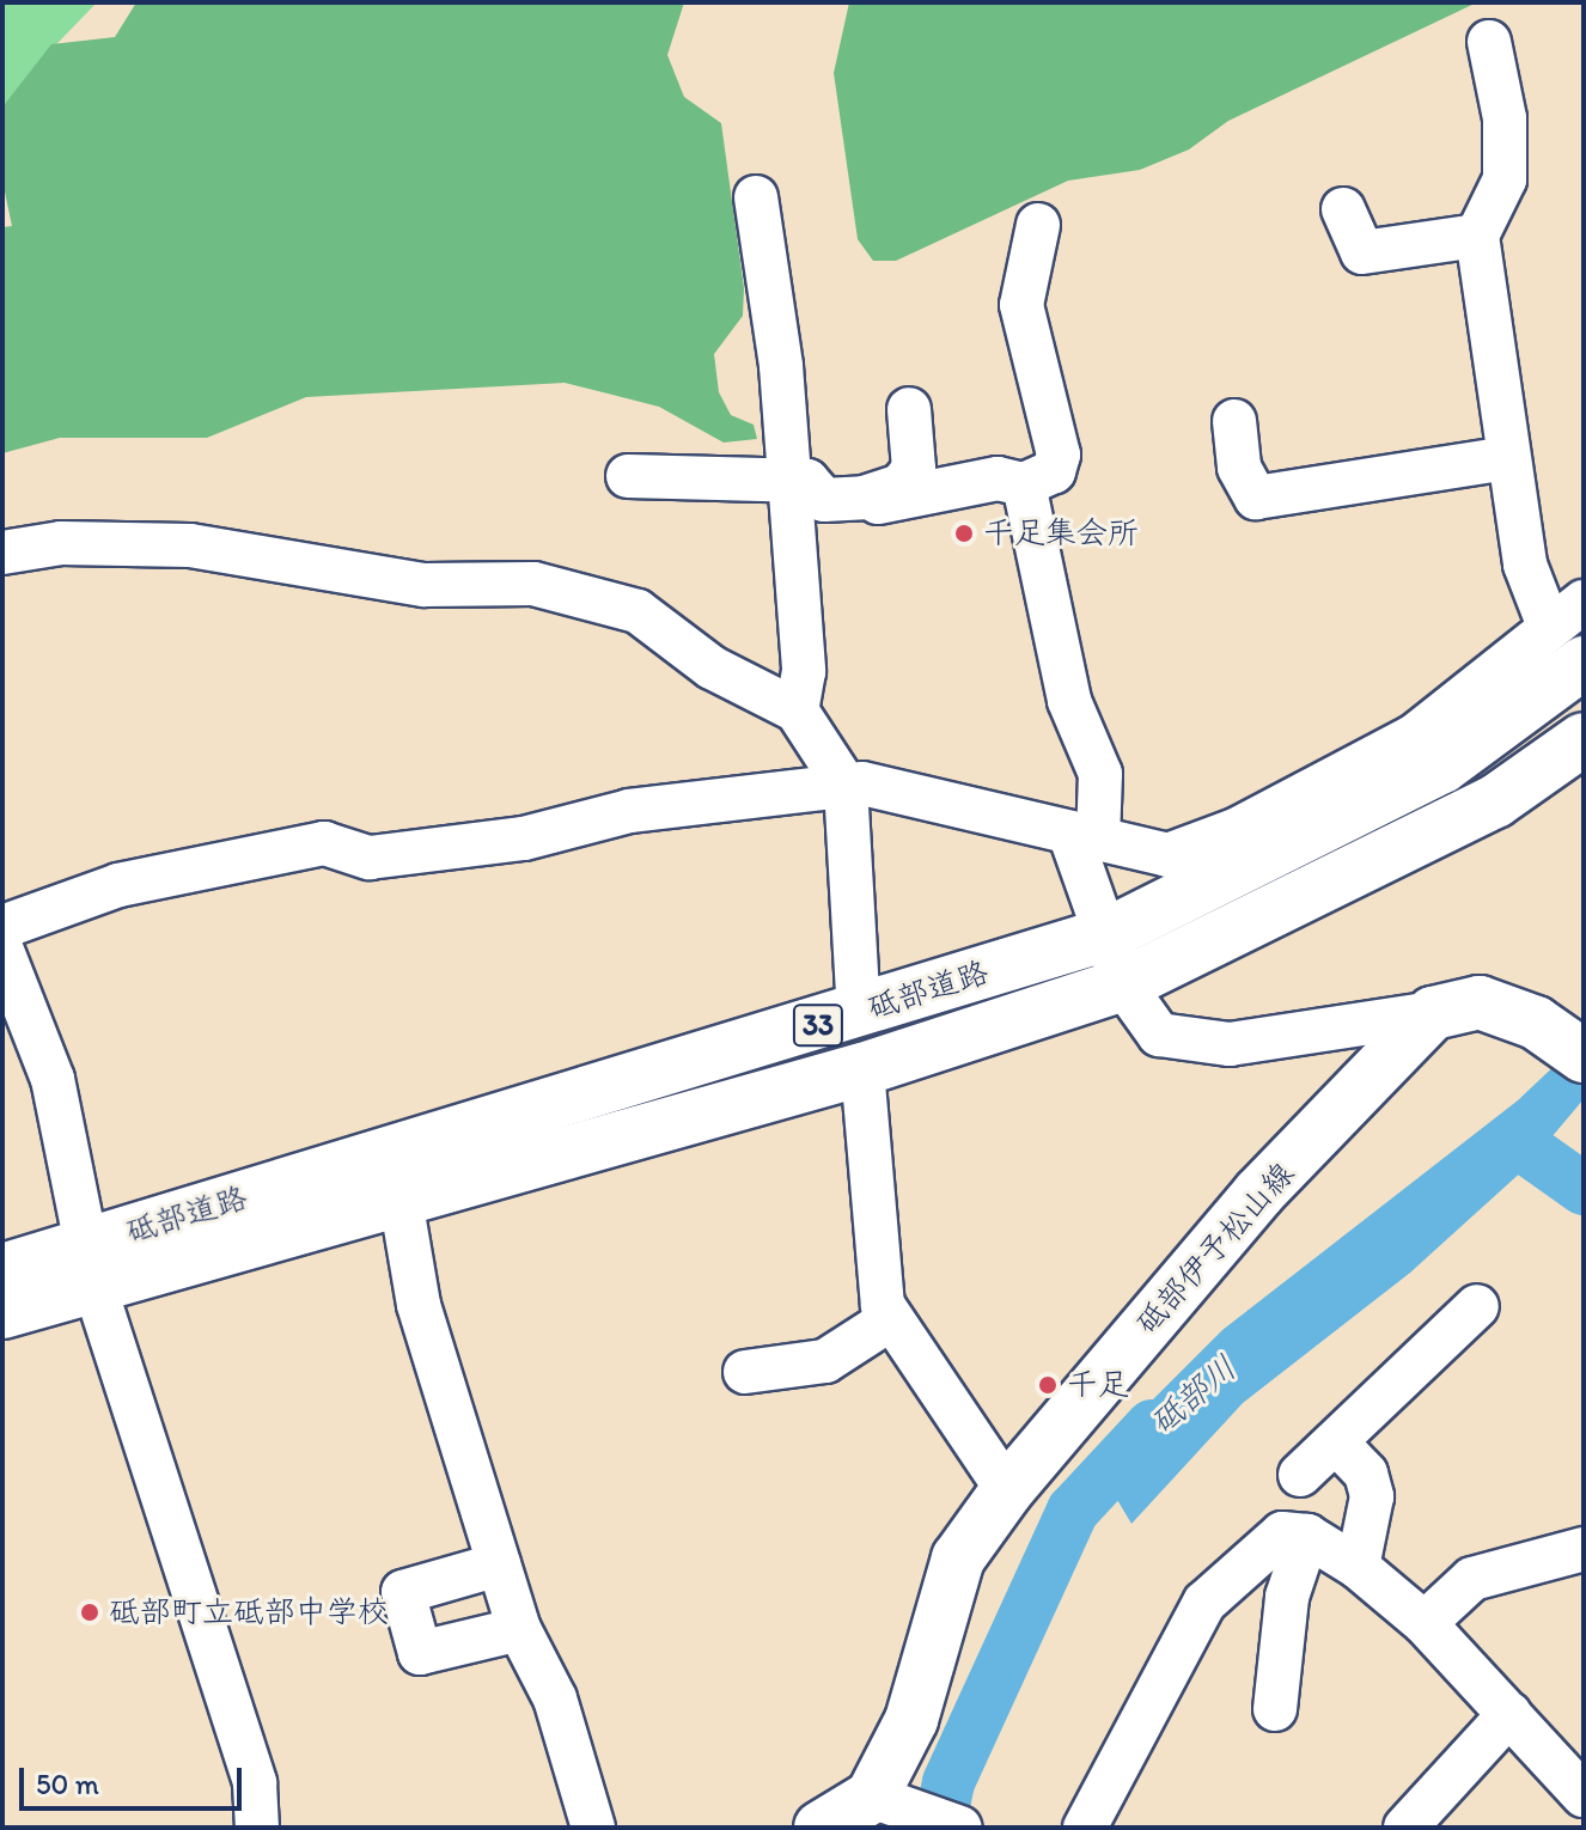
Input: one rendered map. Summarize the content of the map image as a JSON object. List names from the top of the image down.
{
  "streets": {
    "main road": ["砥部道路", "33", "砥部伊予松山線"]
  },
  "water": ["砥部川"],
  "places": ["千足集会所", "千足", "砥部町立砥部中学校"],
  "scale_bar": "50 m"
}
